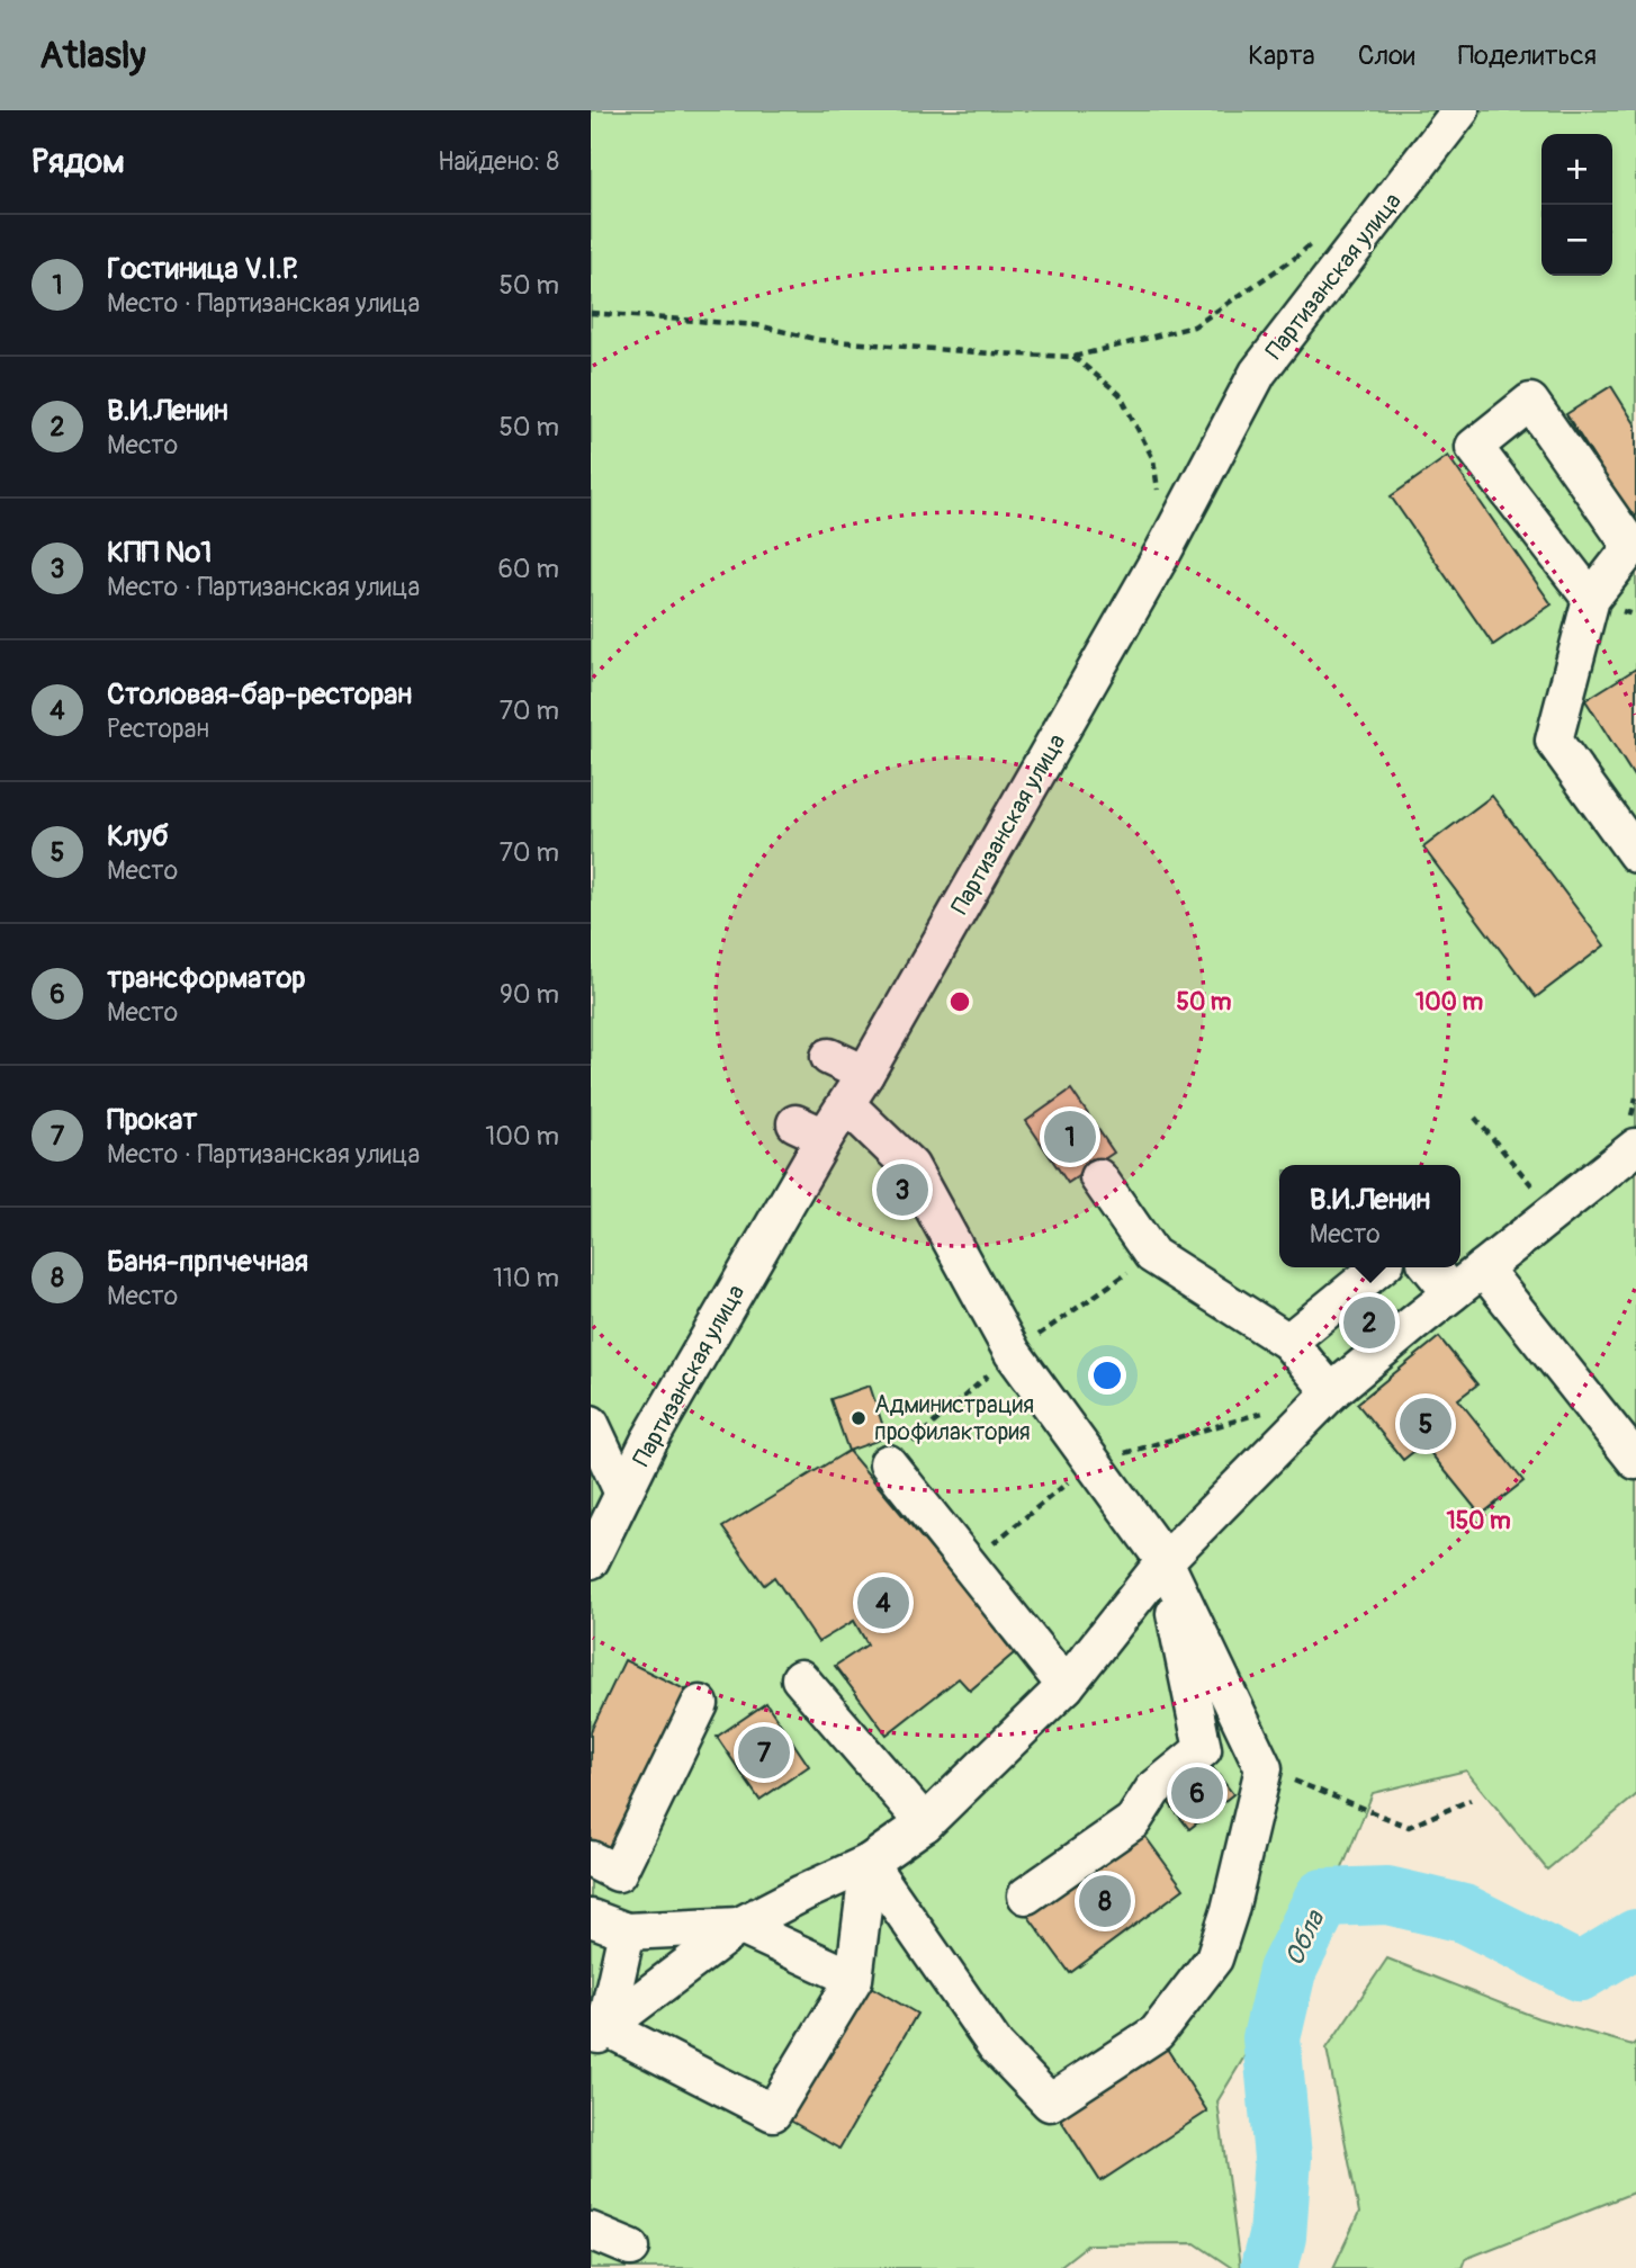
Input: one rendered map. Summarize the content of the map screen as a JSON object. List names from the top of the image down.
{
  "streets": {
    "street": ["Партизанская улица"]
  },
  "water": ["Обла"],
  "places": ["Администрация профилактория"],
  "page": {
    "header": "Atlasly",
    "nav": ["Карта", "Слои", "Поделиться"],
    "heading": ["Рядом", "Найдено: 8"],
    "map_buttons": ["+", "−"],
    "list": [
      {
        "mark": "1",
        "name": "Гостиница V.I.P.",
        "note": "Место · Партизанская улица",
        "value": "50 m"
      },
      {
        "mark": "2",
        "name": "В.И.Ленин",
        "note": "Место",
        "value": "50 m"
      },
      {
        "mark": "3",
        "name": "КПП №1",
        "note": "Место · Партизанская улица",
        "value": "60 m"
      },
      {
        "mark": "4",
        "name": "Столовая-бар-ресторан",
        "note": "Ресторан",
        "value": "70 m"
      },
      {
        "mark": "5",
        "name": "Клуб",
        "note": "Место",
        "value": "70 m"
      },
      {
        "mark": "6",
        "name": "трансформатор",
        "note": "Место",
        "value": "90 m"
      },
      {
        "mark": "7",
        "name": "Прокат",
        "note": "Место · Партизанская улица",
        "value": "100 m"
      },
      {
        "mark": "8",
        "name": "Баня-прпчечная",
        "note": "Место",
        "value": "110 m"
      }
    ],
    "pins": [
      "1",
      "3",
      "2",
      "5",
      "4",
      "7",
      "6",
      "8"
    ],
    "popup": ["В.И.Ленин", "Место"]
  },
  "rings": ["50 m", "100 m", "150 m"]
}
